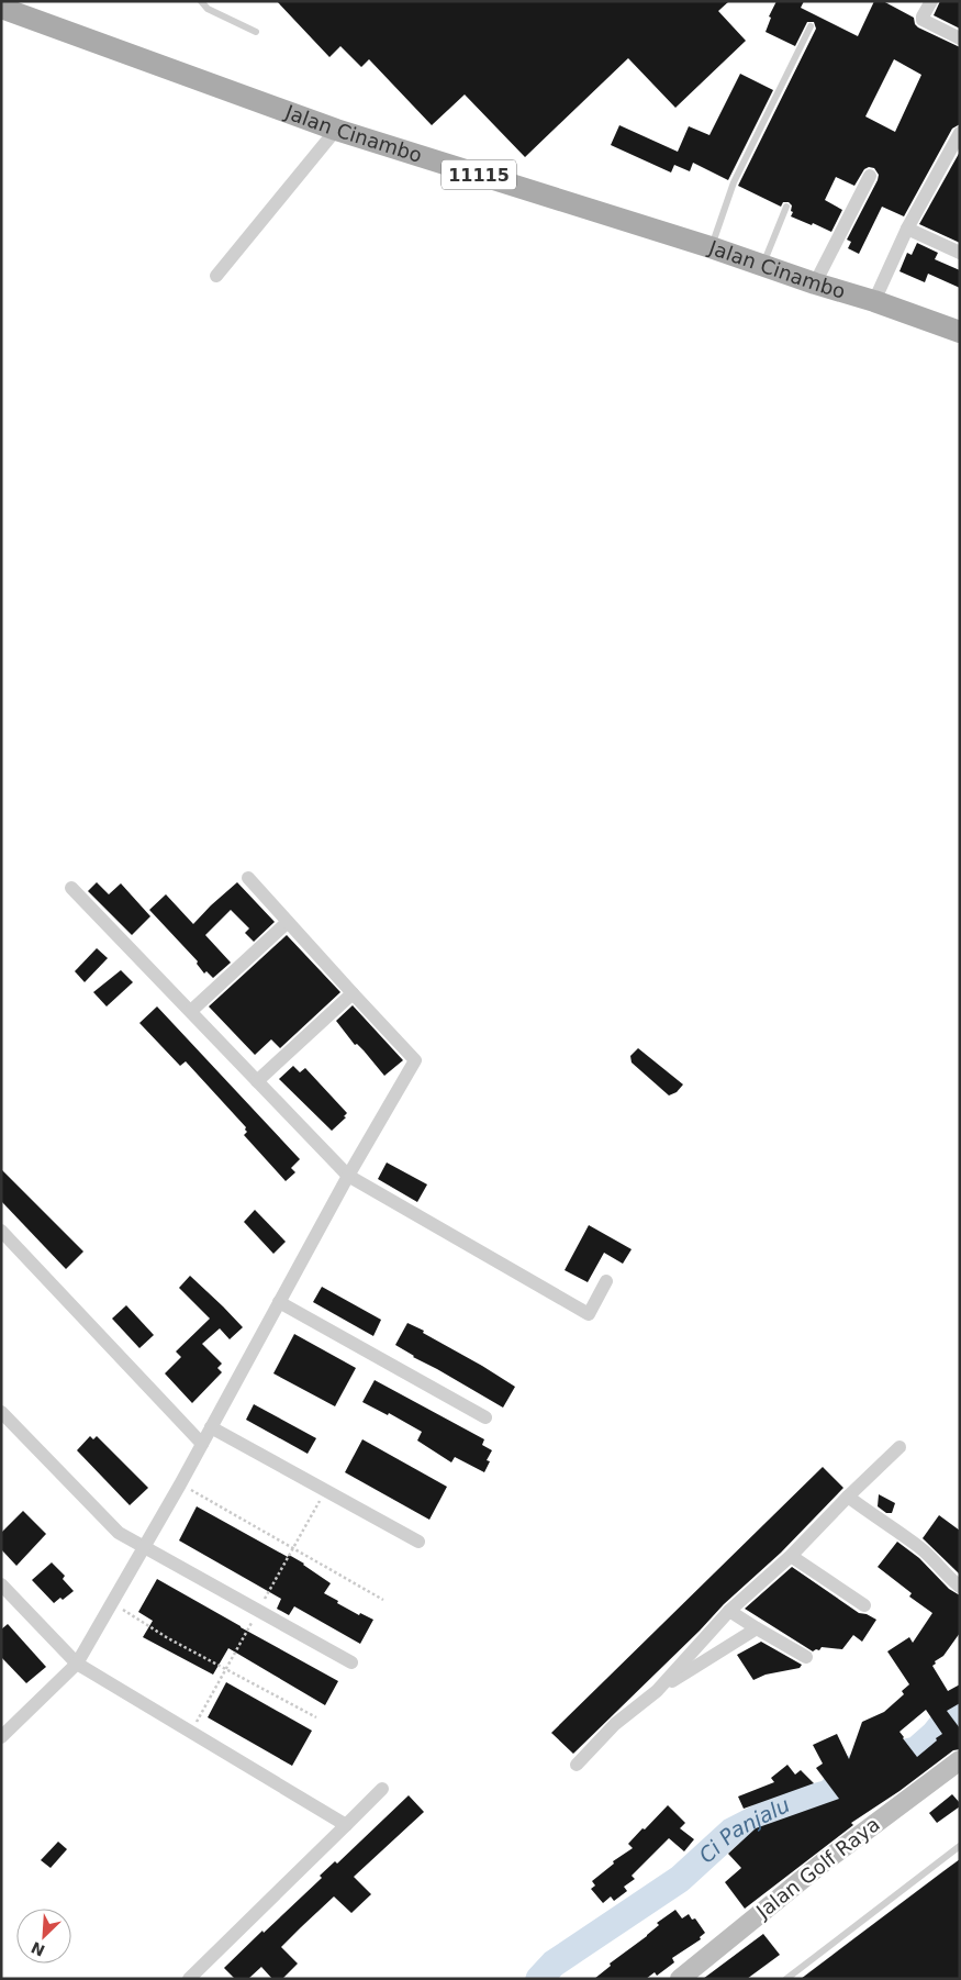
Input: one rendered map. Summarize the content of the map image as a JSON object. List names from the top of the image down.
{
  "streets": {
    "main road": ["Jalan Cinambo", "11115"],
    "street": ["Jalan Golf Raya"]
  },
  "water": ["Ci Panjalu"],
  "north": "bottom left"
}
